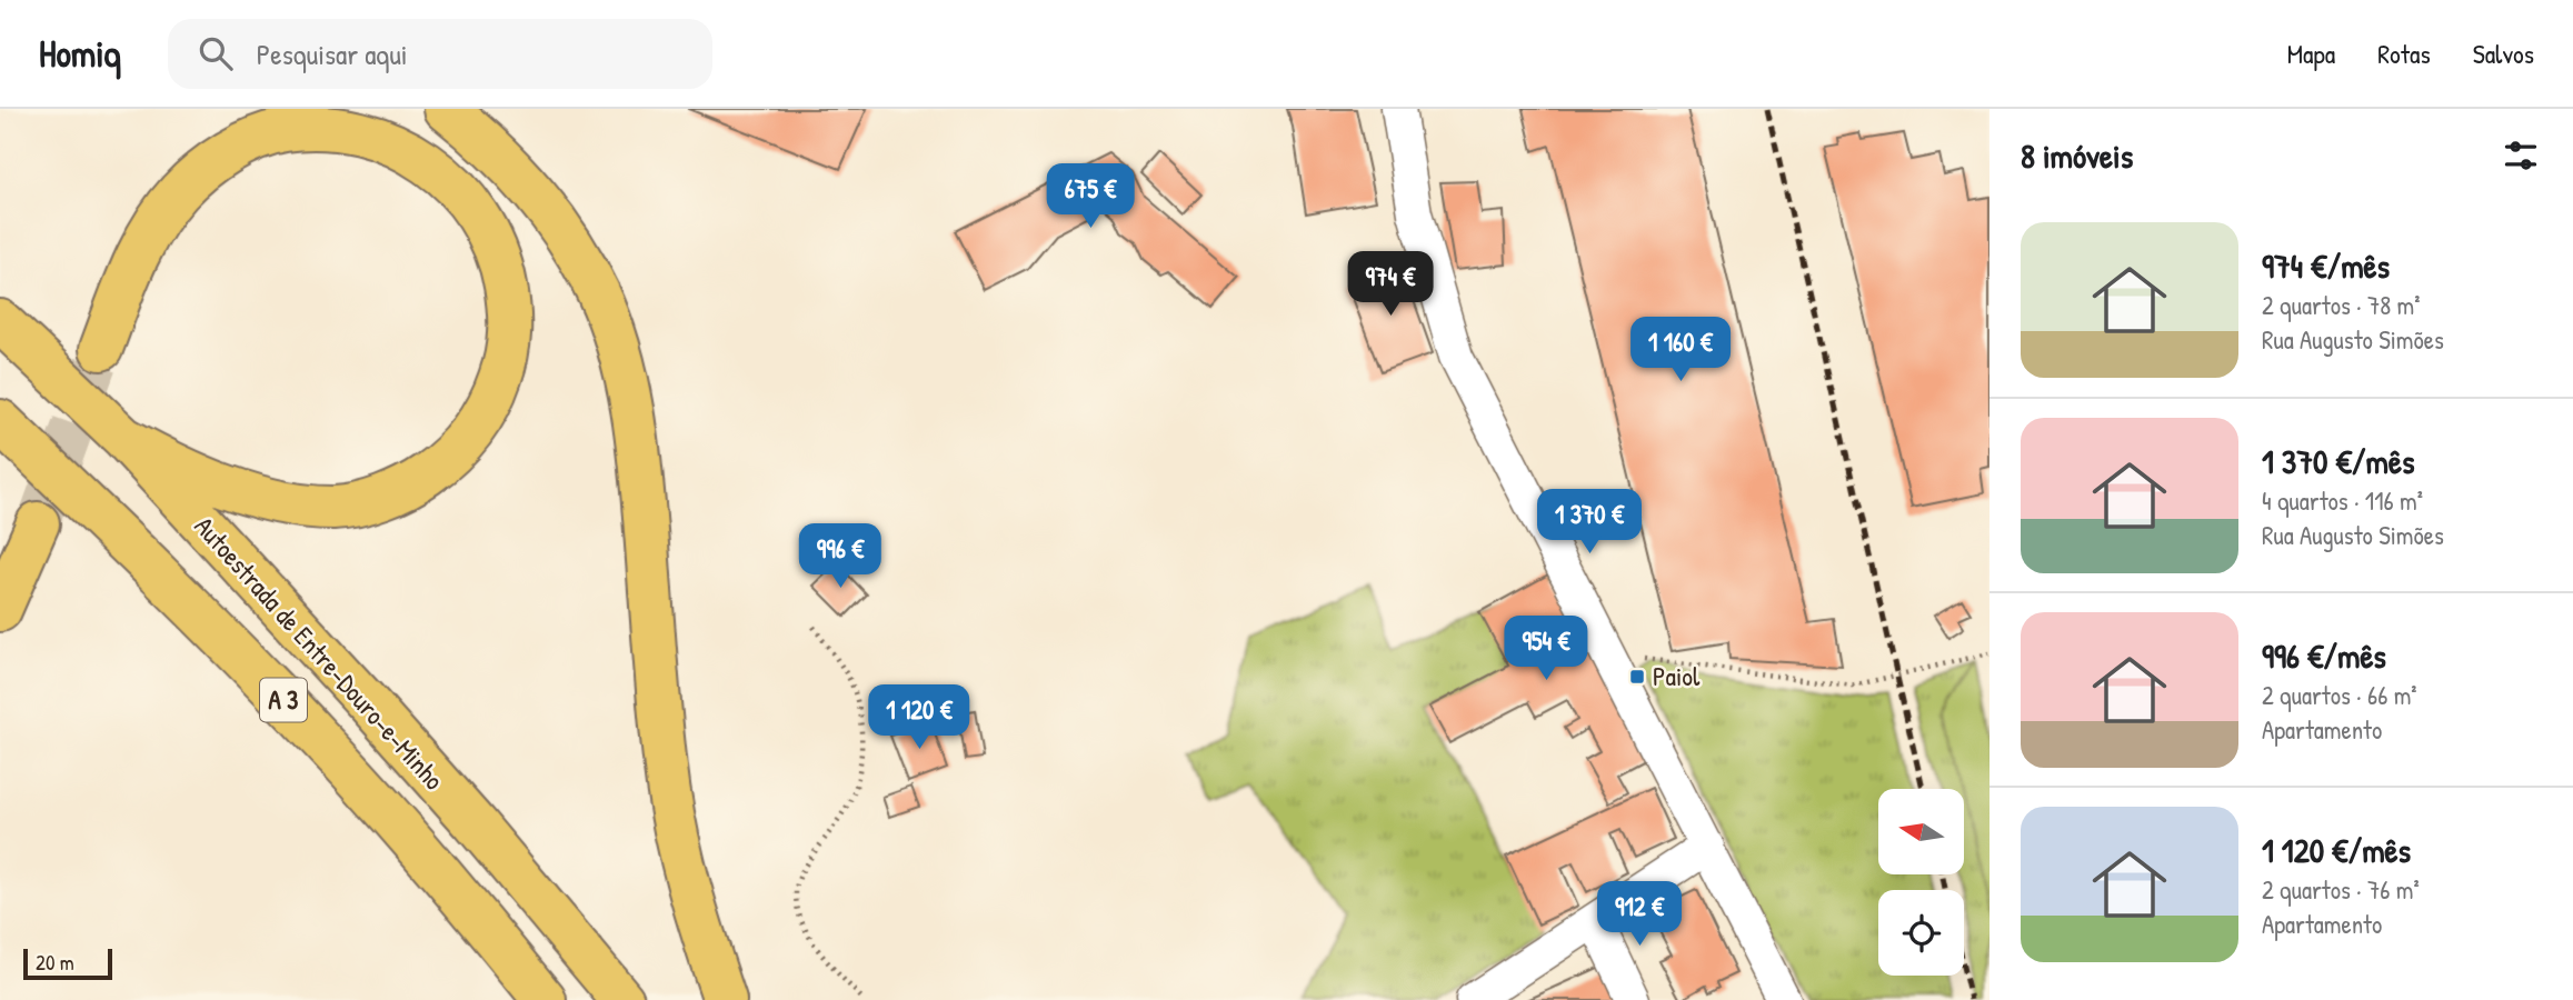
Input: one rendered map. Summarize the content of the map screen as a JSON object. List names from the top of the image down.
{
  "streets": {
    "highway": ["Autoestrada de Entre-Douro-e-Minho", "A 3"]
  },
  "places": {
    "transit": ["Paiol"]
  },
  "scale_bar": "20 m",
  "north": "left",
  "page": {
    "header": "Homiq",
    "search": "Pesquisar aqui",
    "nav": ["Mapa", "Rotas", "Salvos"],
    "heading": "8 imóveis",
    "price": [
      "675 €",
      "974 €",
      "1 160 €",
      "1 370 €",
      "996 €",
      "954 €",
      "1 120 €",
      "912 €"
    ],
    "list": [
      {
        "name": "974 €/mês",
        "note": "2 quartos · 78 m² · Rua Augusto Simões"
      },
      {
        "name": "1 370 €/mês",
        "note": "4 quartos · 116 m² · Rua Augusto Simões"
      },
      {
        "name": "996 €/mês",
        "note": "2 quartos · 66 m² · Apartamento"
      },
      {
        "name": "1 120 €/mês",
        "note": "2 quartos · 76 m² · Apartamento"
      }
    ],
    "scale": "20 m"
  }
}
